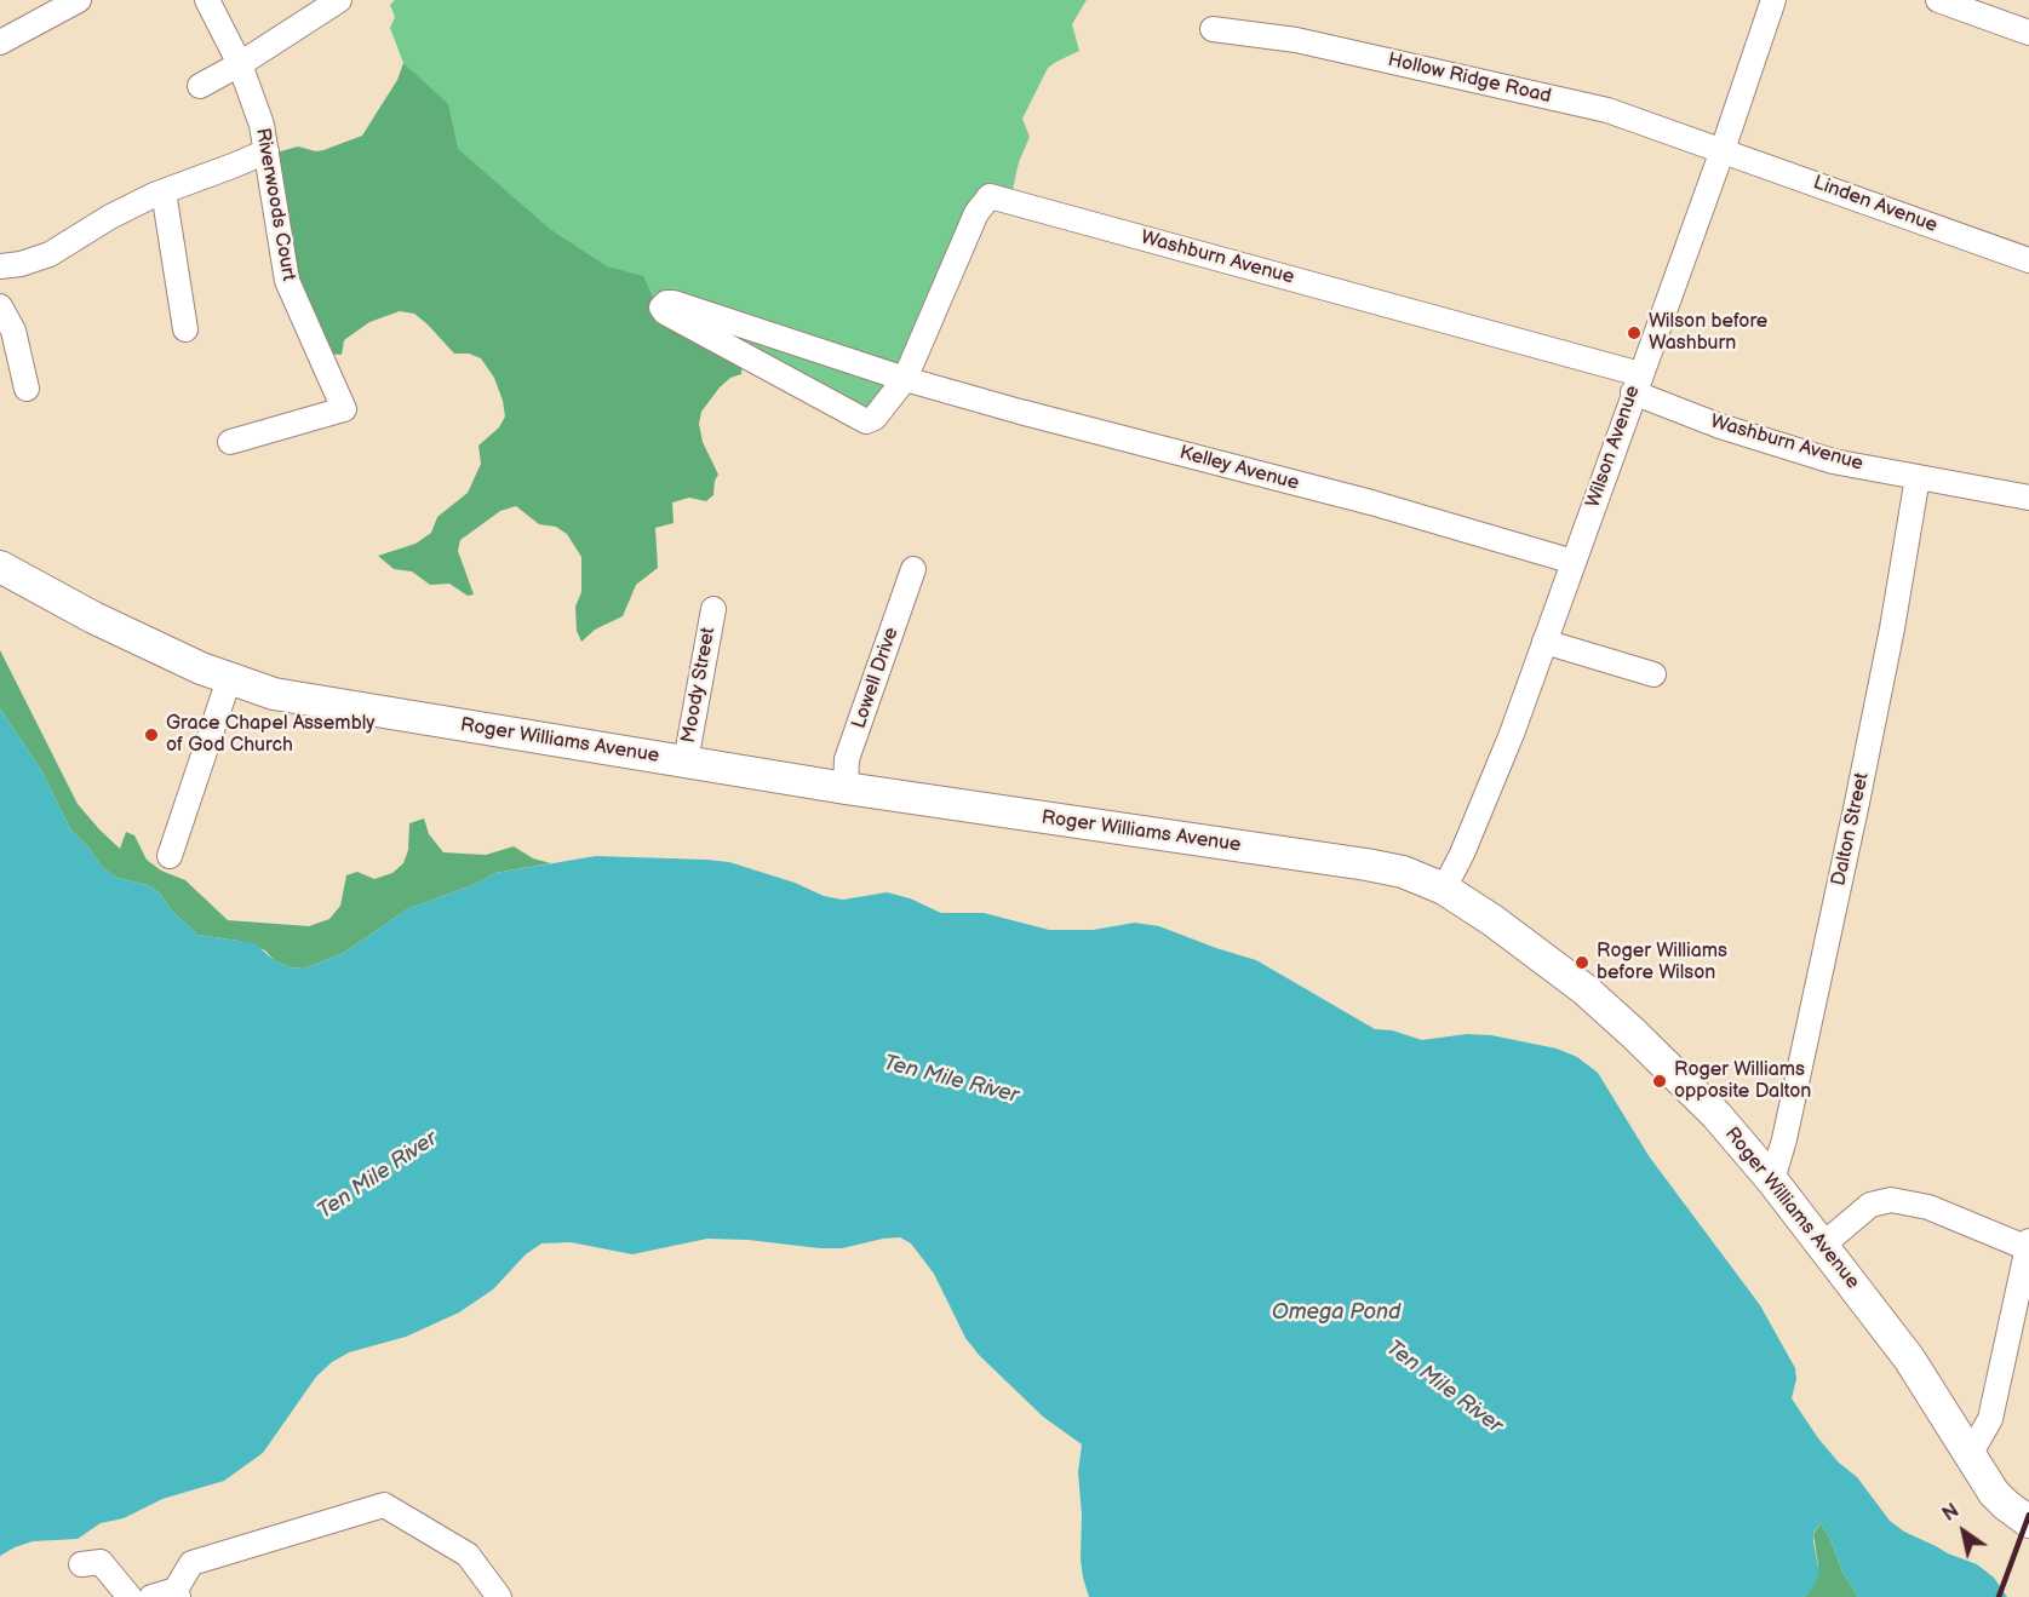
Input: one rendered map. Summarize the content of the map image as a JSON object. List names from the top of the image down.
{
  "streets": {
    "main road": ["Roger Williams Avenue"],
    "street": [
      "Hollow Ridge Road",
      "Riverwoods Court",
      "Linden Avenue",
      "Washburn Avenue",
      "Wilson Avenue",
      "Kelley Avenue",
      "Lowell Drive",
      "Moody Street",
      "Dalton Street"
    ]
  },
  "crossings": [
    ["Hollow Ridge Road", "Linden Avenue"],
    ["Hollow Ridge Road", "Wilson Avenue"],
    ["Linden Avenue", "Wilson Avenue"],
    ["Washburn Avenue", "Wilson Avenue"],
    ["Washburn Avenue", "Kelley Avenue"],
    ["Washburn Avenue", "Dalton Street"],
    ["Wilson Avenue", "Kelley Avenue"],
    ["Wilson Avenue", "Roger Williams Avenue"],
    ["Lowell Drive", "Roger Williams Avenue"],
    ["Moody Street", "Roger Williams Avenue"],
    ["Roger Williams Avenue", "Dalton Street"]
  ],
  "water": ["Ten Mile River", "Omega Pond"],
  "places": [
    "Wilson before Washburn",
    "Grace Chapel Assembly of God Church",
    "Roger Williams before Wilson",
    "Roger Williams opposite Dalton"
  ],
  "north": "top left"
}
